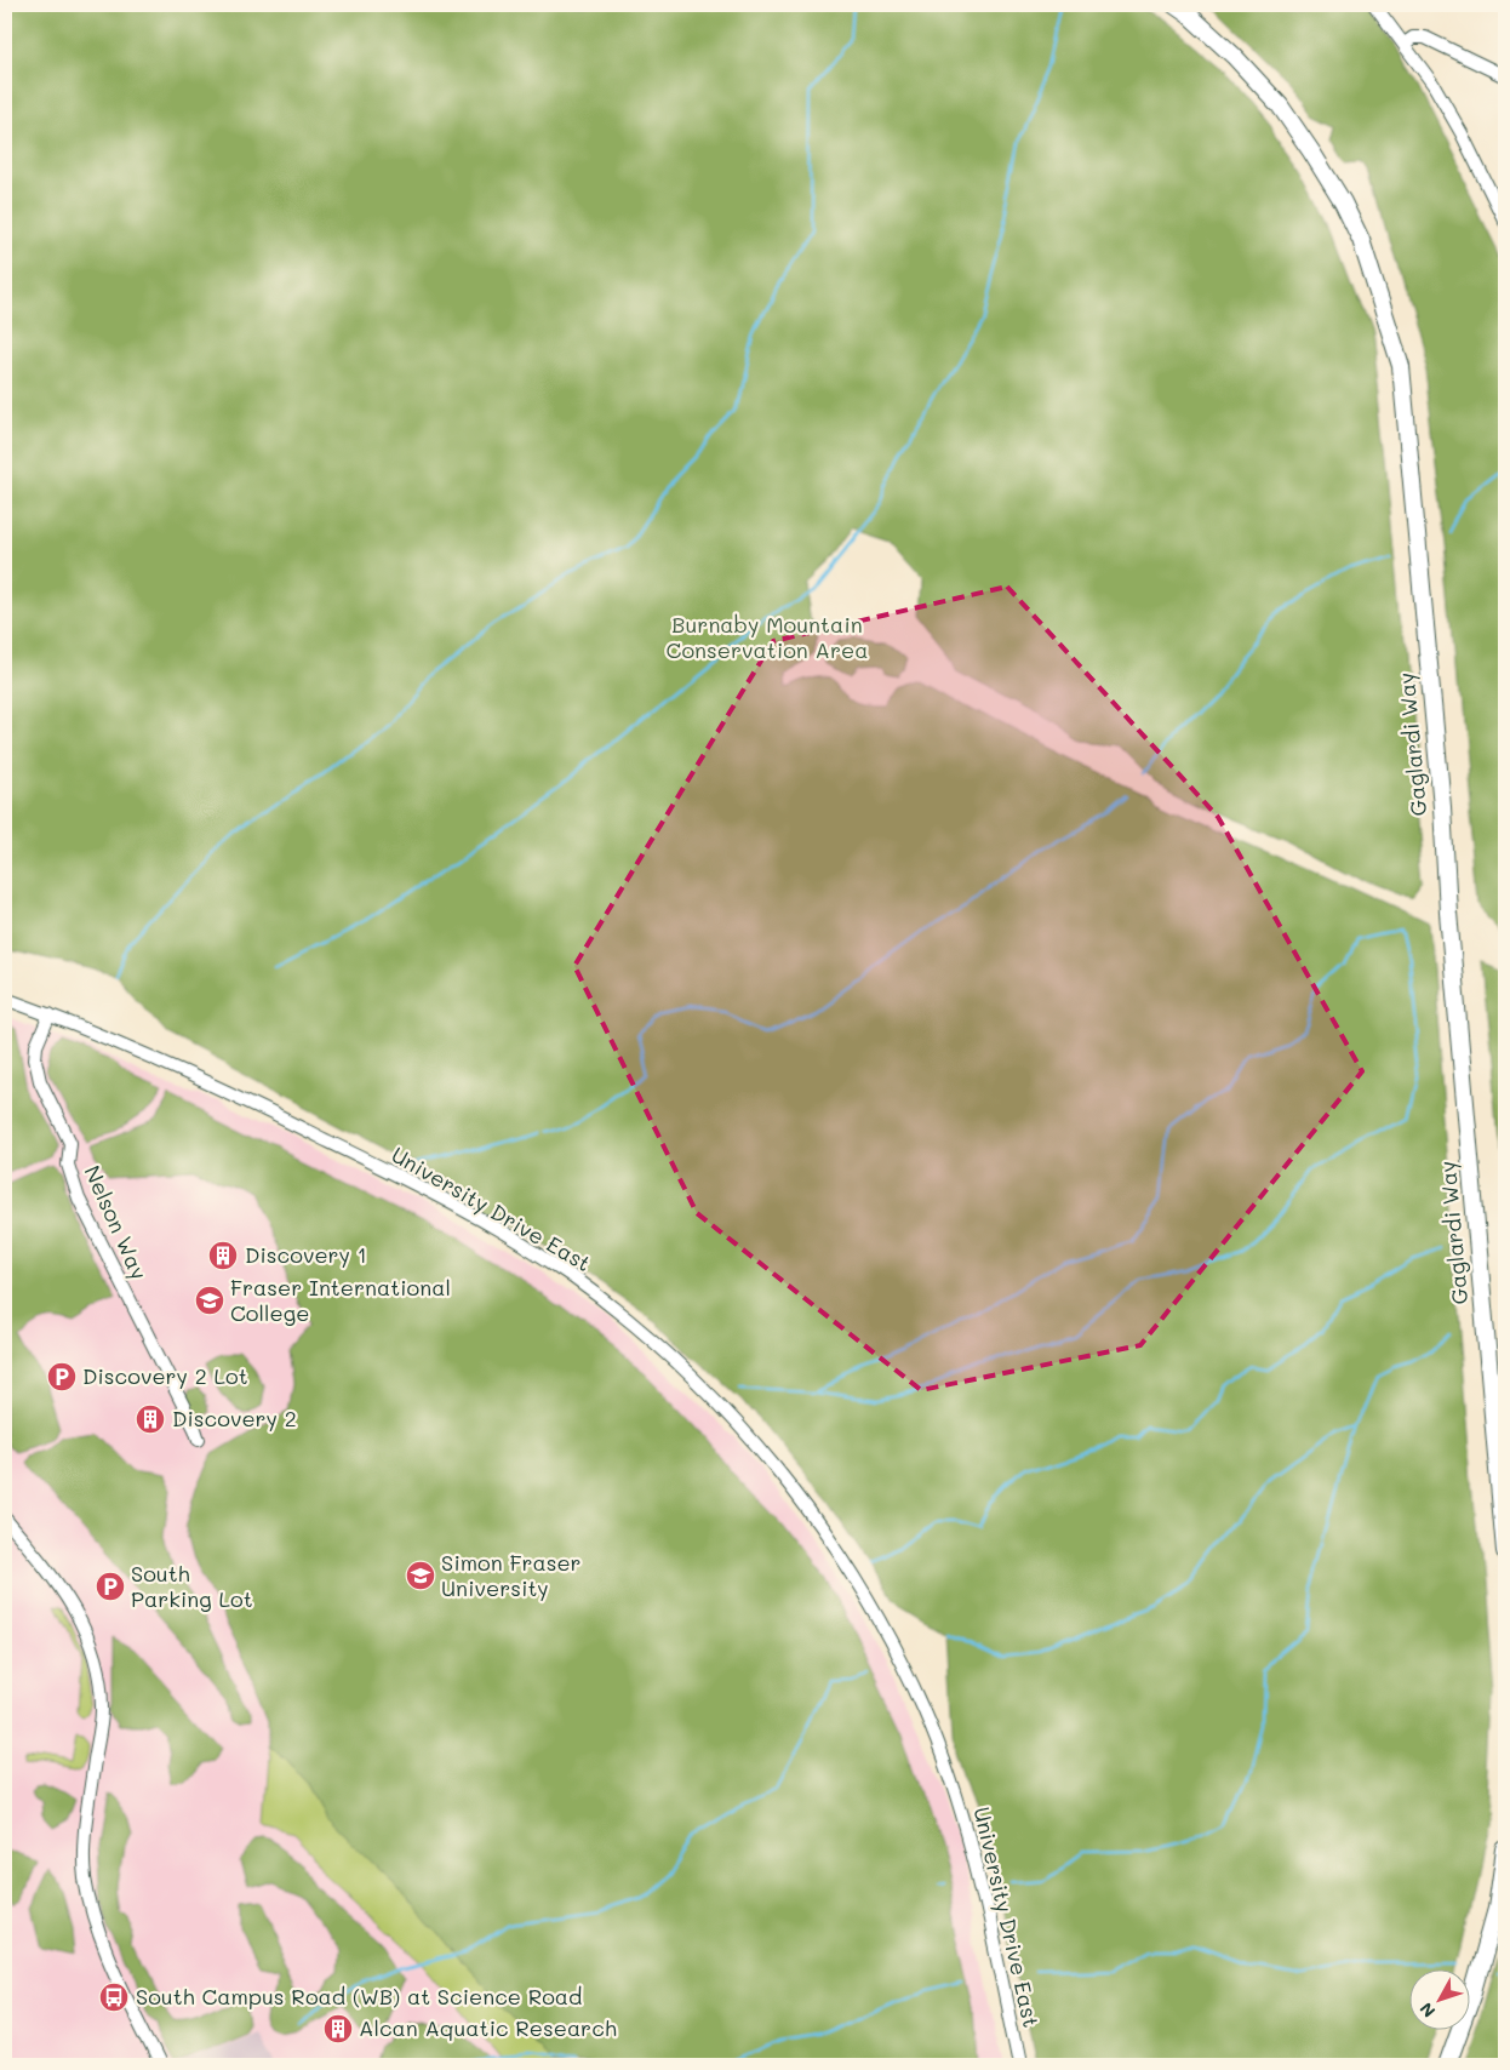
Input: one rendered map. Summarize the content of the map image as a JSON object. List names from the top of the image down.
{
  "streets": {
    "main road": ["Gaglardi Way"],
    "street": ["University Drive East", "Nelson Way"]
  },
  "crossings": [
    ["University Drive East", "Nelson Way"]
  ],
  "parks": ["Burnaby Mountain Conservation Area"],
  "places": {
    "building": ["Discovery 1", "Discovery 2", "Alcan Aquatic Research"],
    "school or university": ["Fraser International College", "Simon Fraser University"],
    "parking": ["Discovery 2 Lot", "South Parking Lot"],
    "bus stop": ["South Campus Road (WB) at Science Road"]
  },
  "north": "bottom left"
}
